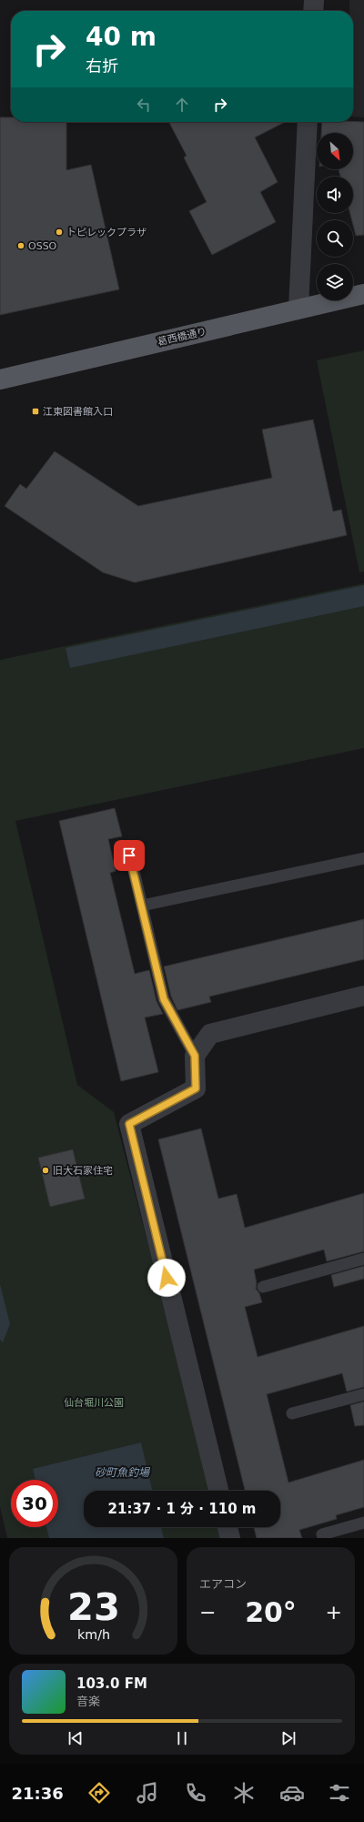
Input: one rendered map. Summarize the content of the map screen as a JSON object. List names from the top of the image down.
{
  "streets": {
    "main road": ["葛西橋通り"]
  },
  "water": ["砂町魚釣場"],
  "parks": ["仙台堀川公園"],
  "places": {
    "other": ["トピレックプラザ", "OSSO", "旧大石家住宅"],
    "transit": ["江東図書館入口"]
  },
  "north": "bottom right",
  "page": {
    "turn": ["40 m", "右折"],
    "limit": "30",
    "trip": "21:37 · 1 分 · 110 m",
    "tile": "エアコン",
    "heat": ["−", "20°", "+"],
    "song": ["103.0 FM", "音楽"],
    "tabs": "21:36",
    "gauge": ["23", "km/h"]
  }
}
